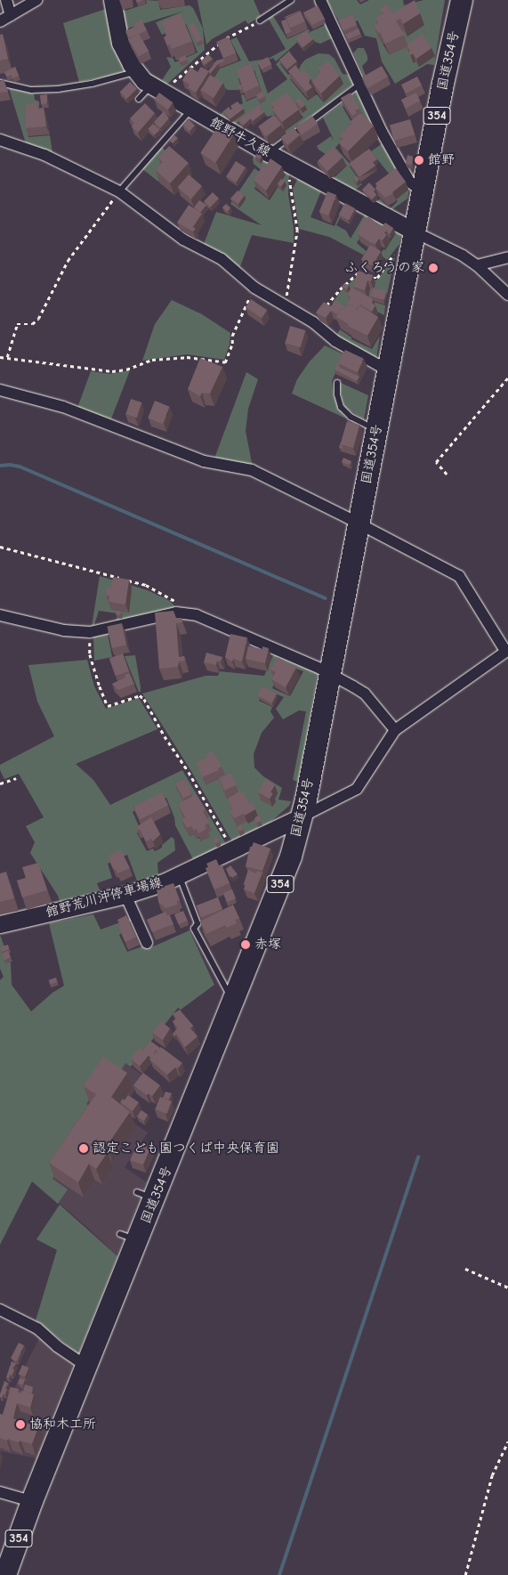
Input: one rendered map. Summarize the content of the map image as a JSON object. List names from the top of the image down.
{
  "streets": {
    "highway": ["国道354号", "354"],
    "main road": ["館野牛久線", "館野荒川沖停車場線"]
  },
  "crossings": [
    ["国道354号", "館野牛久線"],
    ["国道354号", "館野荒川沖停車場線"]
  ],
  "places": [
    "館野",
    "ふくろうの家",
    "赤塚",
    "認定こども園つくば中央保育園",
    "協和木工所"
  ]
}
